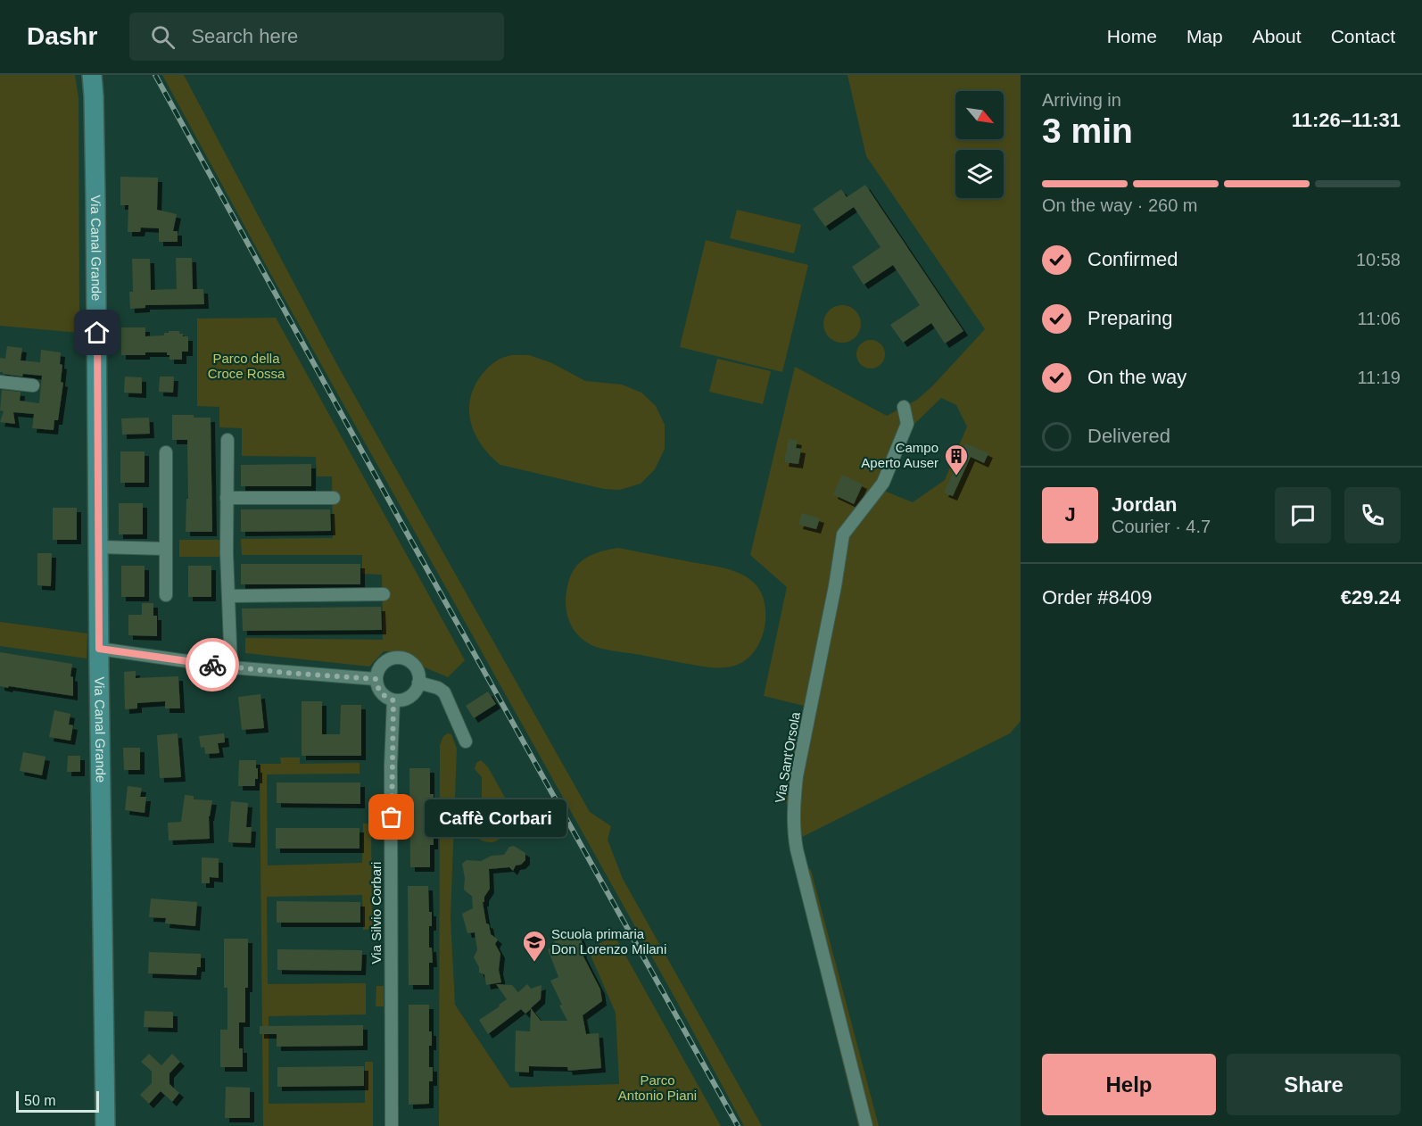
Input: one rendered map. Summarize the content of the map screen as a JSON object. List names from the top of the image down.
{
  "streets": {
    "main road": ["Via Canal Grande"],
    "street": ["Via Sant'Orsola", "Via Silvio Corbari"]
  },
  "parks": ["Parco della Croce Rossa", "Parco Antonio Piani"],
  "places": {
    "building": ["Campo Aperto Auser"],
    "other": ["Caffè Corbari"],
    "school or university": ["Scuola primaria Don Lorenzo Milani"]
  },
  "scale_bar": "50 m",
  "north": "bottom right",
  "page": {
    "header": "Dashr",
    "search": "Search here",
    "nav": [
      "Home",
      "Map",
      "About",
      "Contact"
    ],
    "heading": ["3 min", "Arriving in", "11:26–11:31"],
    "panel": [
      "Jordan",
      "Courier · 4.7",
      "Order #8409",
      "€29.24"
    ],
    "bar": "On the way · 260 m",
    "list": [
      ["Confirmed", "10:58"],
      ["Preparing", "11:06"],
      ["On the way", "11:19"],
      "Delivered"
    ],
    "round": "J",
    "bubble": "Caffè Corbari",
    "buttons": ["Help", "Share"],
    "scale": "50 m"
  }
}
